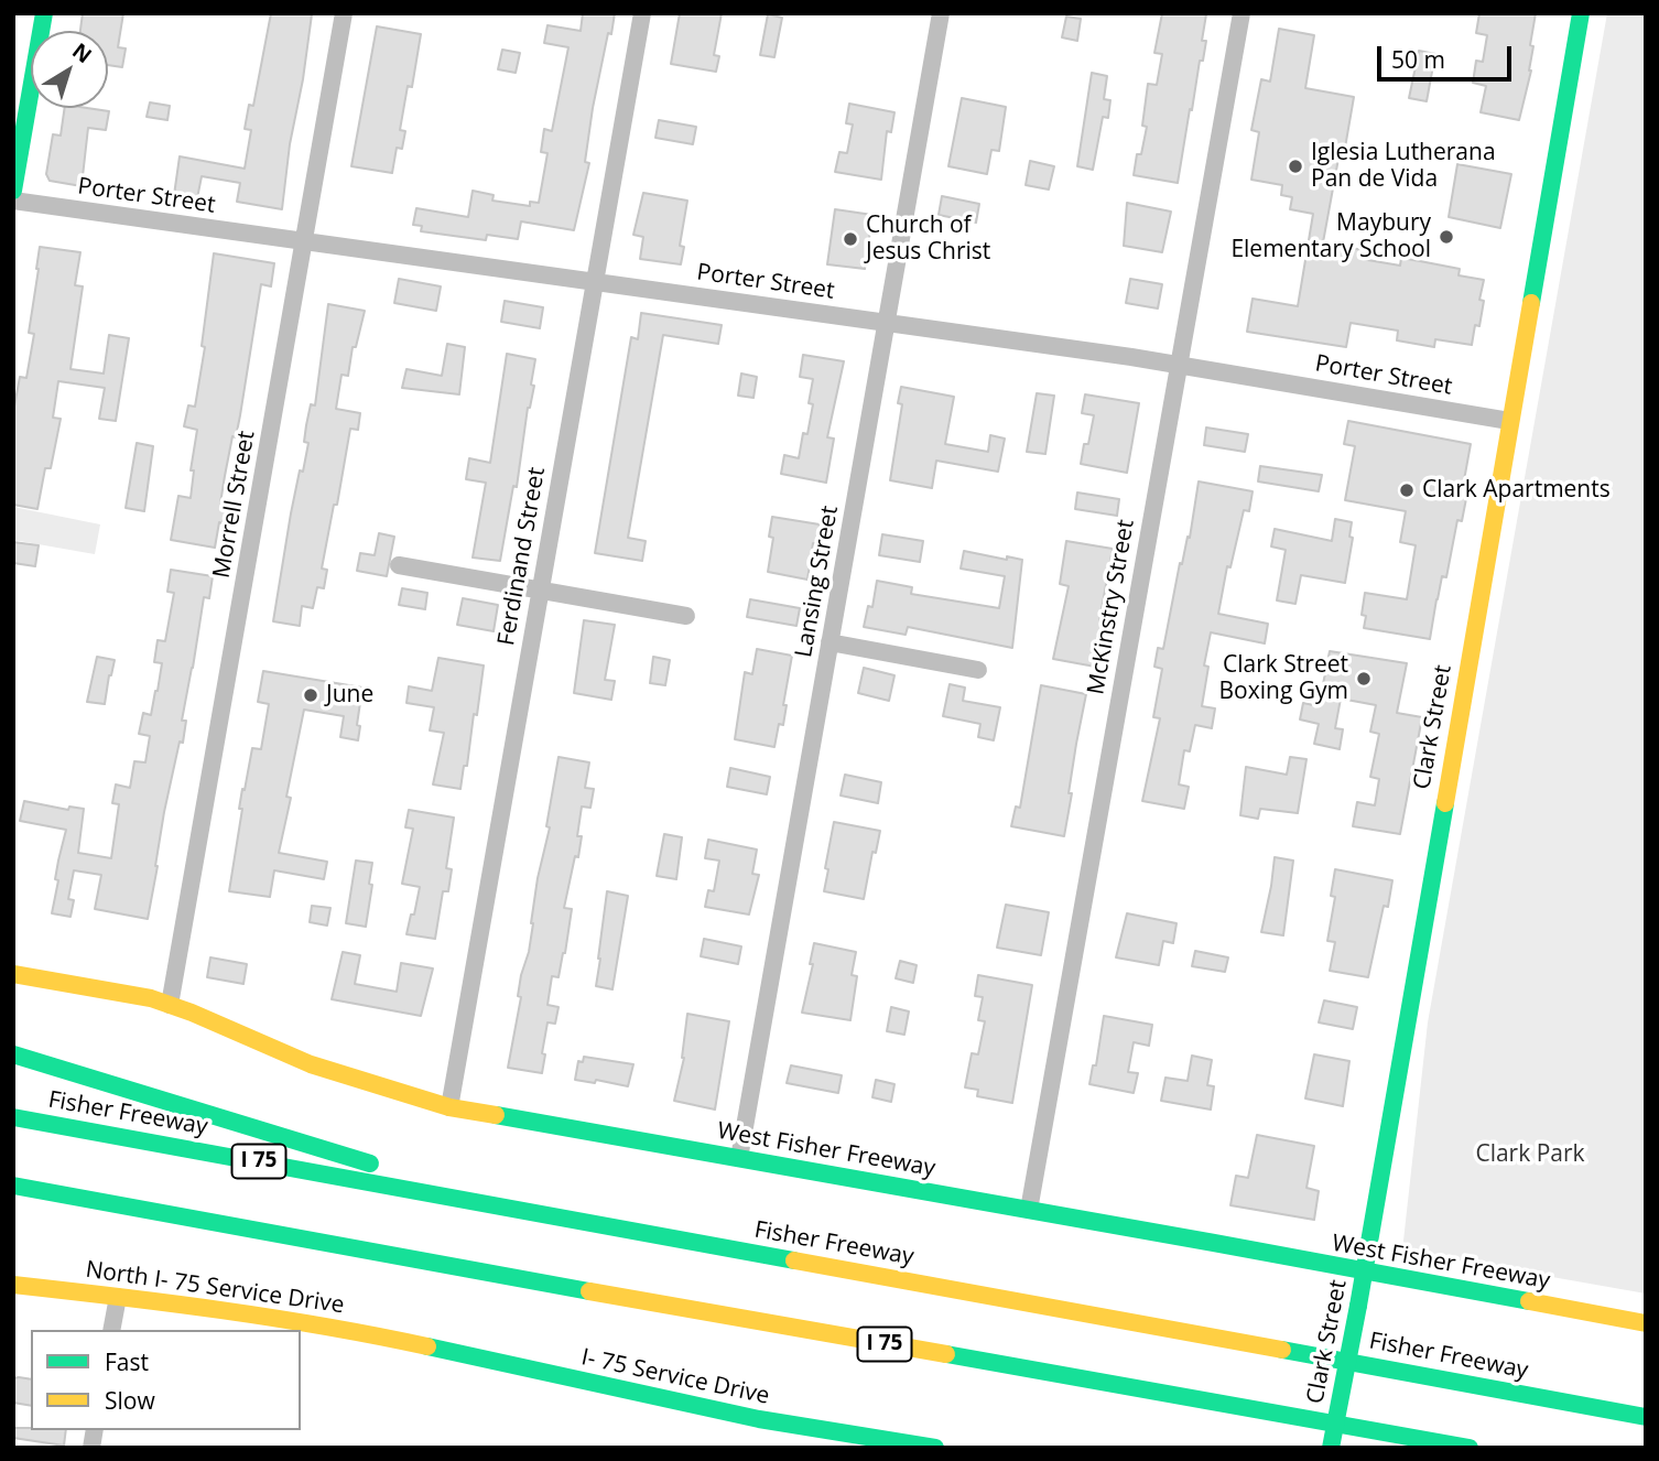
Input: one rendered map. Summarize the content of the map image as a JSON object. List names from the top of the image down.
{
  "streets": {
    "main road": [
      "Clark Street",
      "Fisher Freeway",
      "West Fisher Freeway",
      "I 75",
      "North I- 75 Service Drive",
      "I- 75 Service Drive"
    ],
    "street": [
      "Porter Street",
      "Morrell Street",
      "Ferdinand Street",
      "Lansing Street",
      "McKinstry Street"
    ]
  },
  "crossings": [
    ["Porter Street", "Morrell Street"],
    ["Porter Street", "Ferdinand Street"],
    ["Porter Street", "Lansing Street"],
    ["Porter Street", "McKinstry Street"],
    ["Porter Street", "Clark Street"],
    ["Morrell Street", "West Fisher Freeway"],
    ["Ferdinand Street", "West Fisher Freeway"],
    ["Lansing Street", "West Fisher Freeway"],
    ["McKinstry Street", "West Fisher Freeway"],
    ["Clark Street", "West Fisher Freeway"],
    ["North I- 75 Service Drive", "I- 75 Service Drive"]
  ],
  "parks": ["Clark Park"],
  "places": [
    "Iglesia Lutherana Pan de Vida",
    "Maybury Elementary School",
    "Church of Jesus Christ",
    "Clark Apartments",
    "Clark Street Boxing Gym",
    "June"
  ],
  "legend": ["Fast", "Slow"],
  "scale_bar": "50 m",
  "north": "top right"
}
